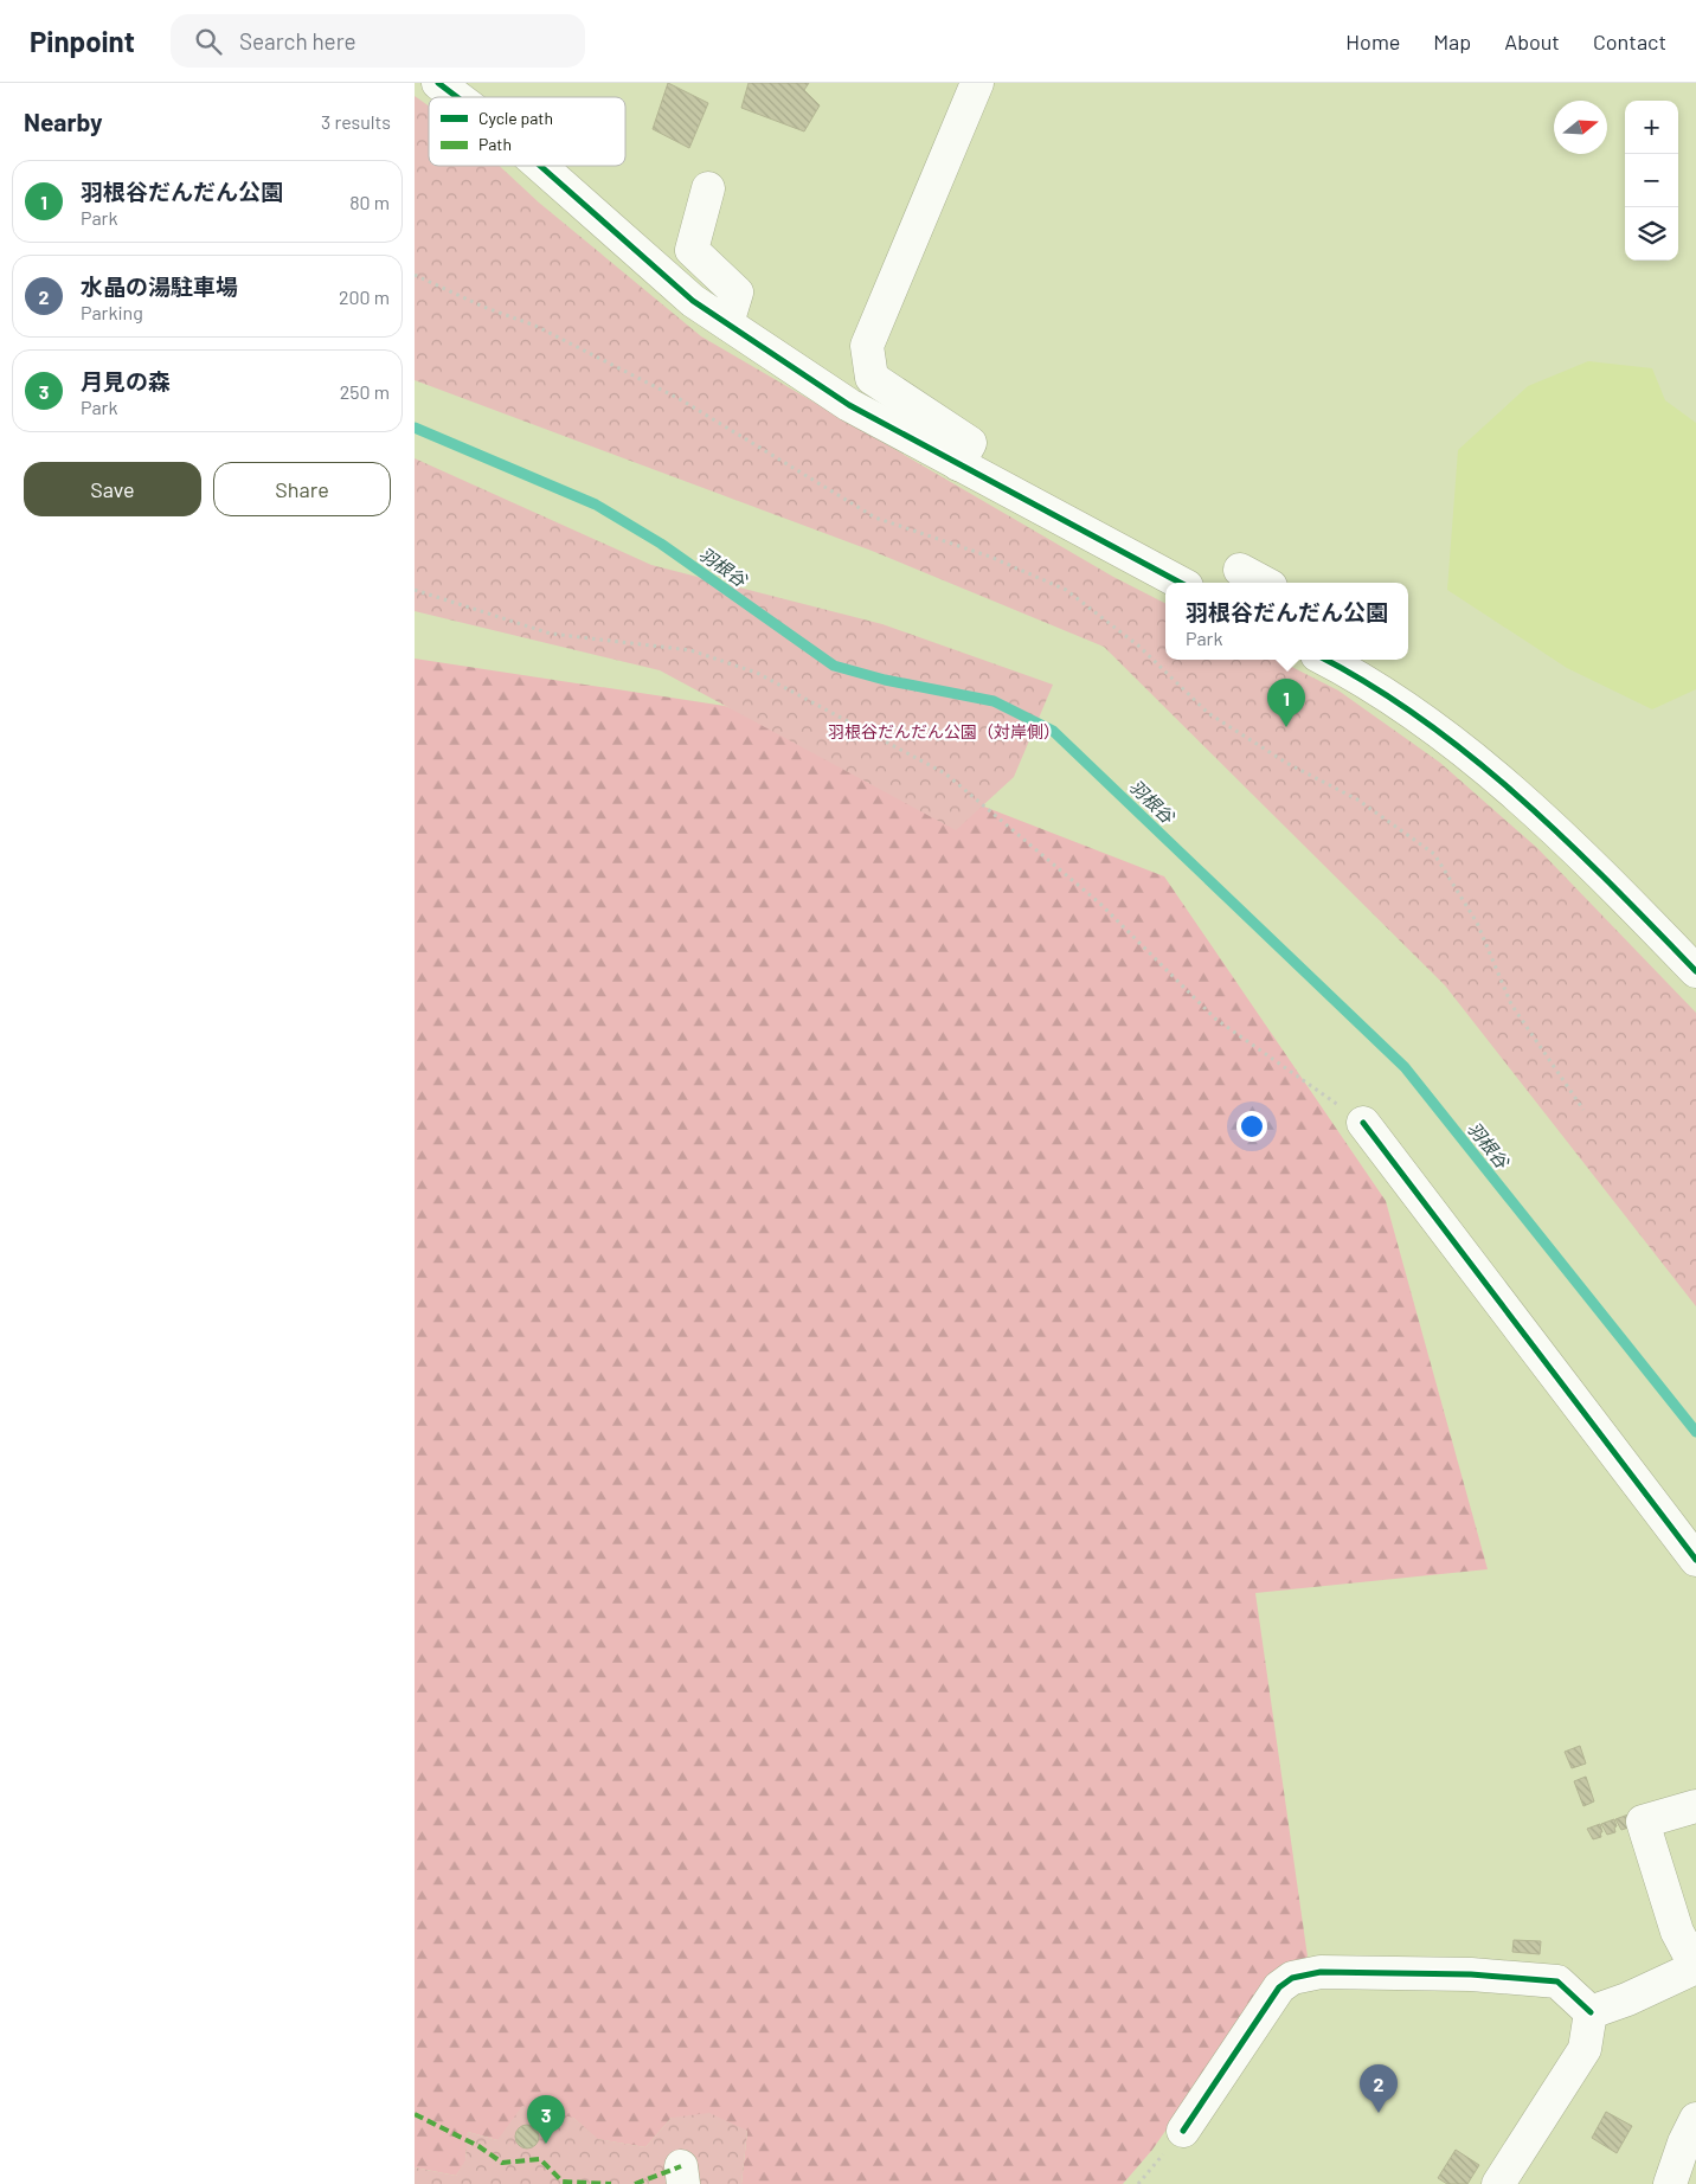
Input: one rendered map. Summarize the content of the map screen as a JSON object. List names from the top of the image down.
{
  "water": ["羽根谷"],
  "parks": ["羽根谷だんだん公園（対岸側）"],
  "legend": ["Cycle path", "Path"],
  "north": "right",
  "page": {
    "header": "Pinpoint",
    "search": "Search here",
    "nav": [
      "Home",
      "Map",
      "About",
      "Contact"
    ],
    "heading": ["Nearby", "3 results"],
    "map_buttons": ["+", "−"],
    "list": [
      {
        "mark": "1",
        "name": "羽根谷だんだん公園",
        "note": "Park",
        "value": "80 m"
      },
      {
        "mark": "2",
        "name": "水晶の湯駐車場",
        "note": "Parking",
        "value": "200 m"
      },
      {
        "mark": "3",
        "name": "月見の森",
        "note": "Park",
        "value": "250 m"
      }
    ],
    "buttons": ["Save", "Share"],
    "popup": ["羽根谷だんだん公園", "Park"],
    "pins": ["1", "2", "3"]
  }
}
